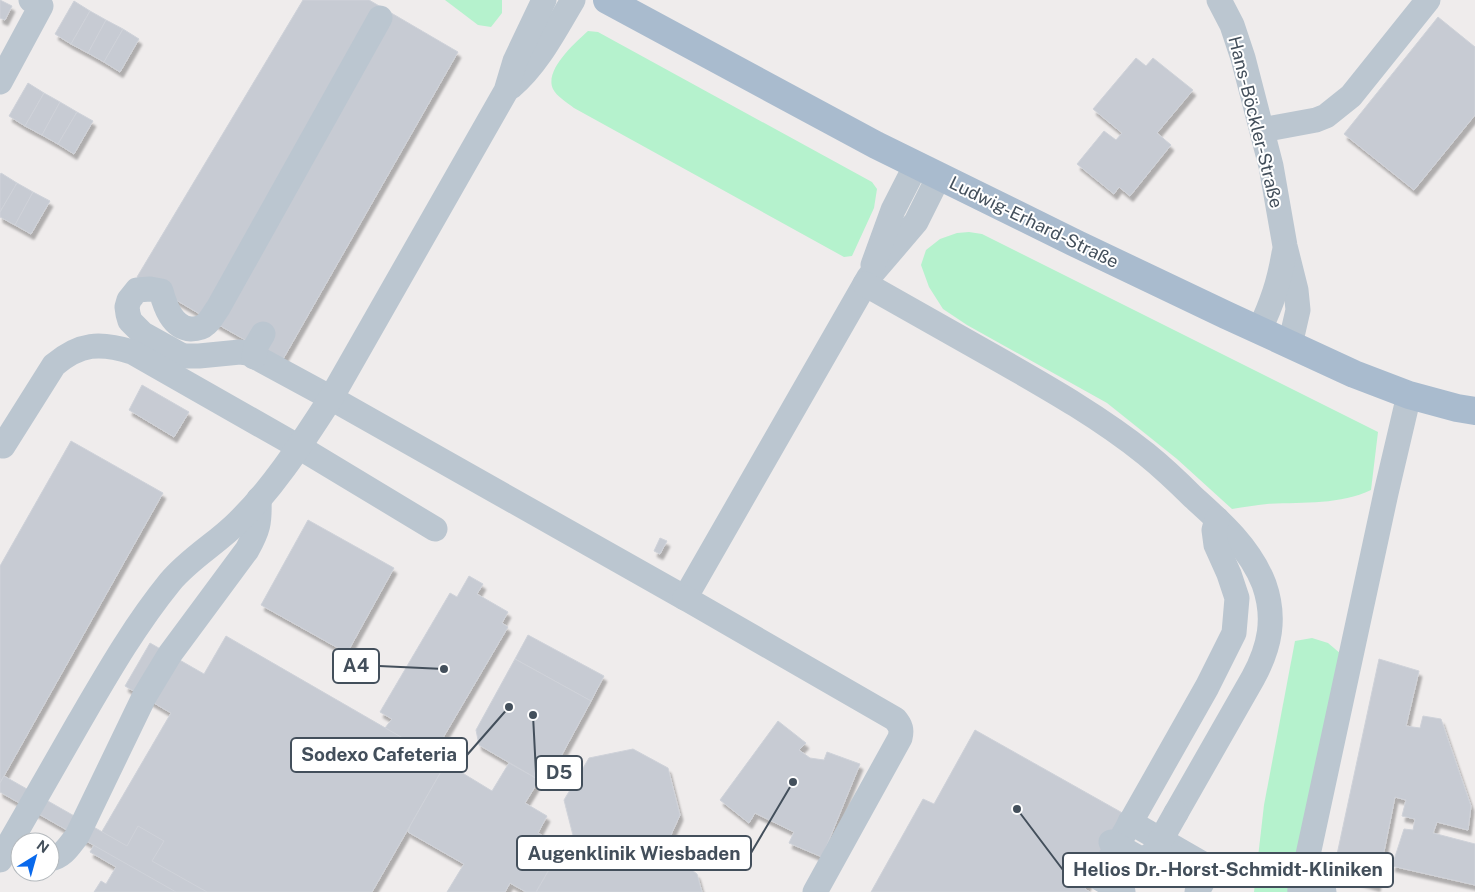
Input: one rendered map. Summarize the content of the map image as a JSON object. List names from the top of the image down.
{
  "streets": {
    "main road": ["Ludwig-Erhard-Straße"],
    "street": ["Hans-Böckler-Straße"]
  },
  "crossings": [
    ["Hans-Böckler-Straße", "Ludwig-Erhard-Straße"]
  ],
  "places": [
    "A4",
    "Sodexo Cafeteria",
    "D5",
    "Augenklinik Wiesbaden",
    "Helios Dr.-Horst-Schmidt-Kliniken"
  ],
  "north": "top right"
}
